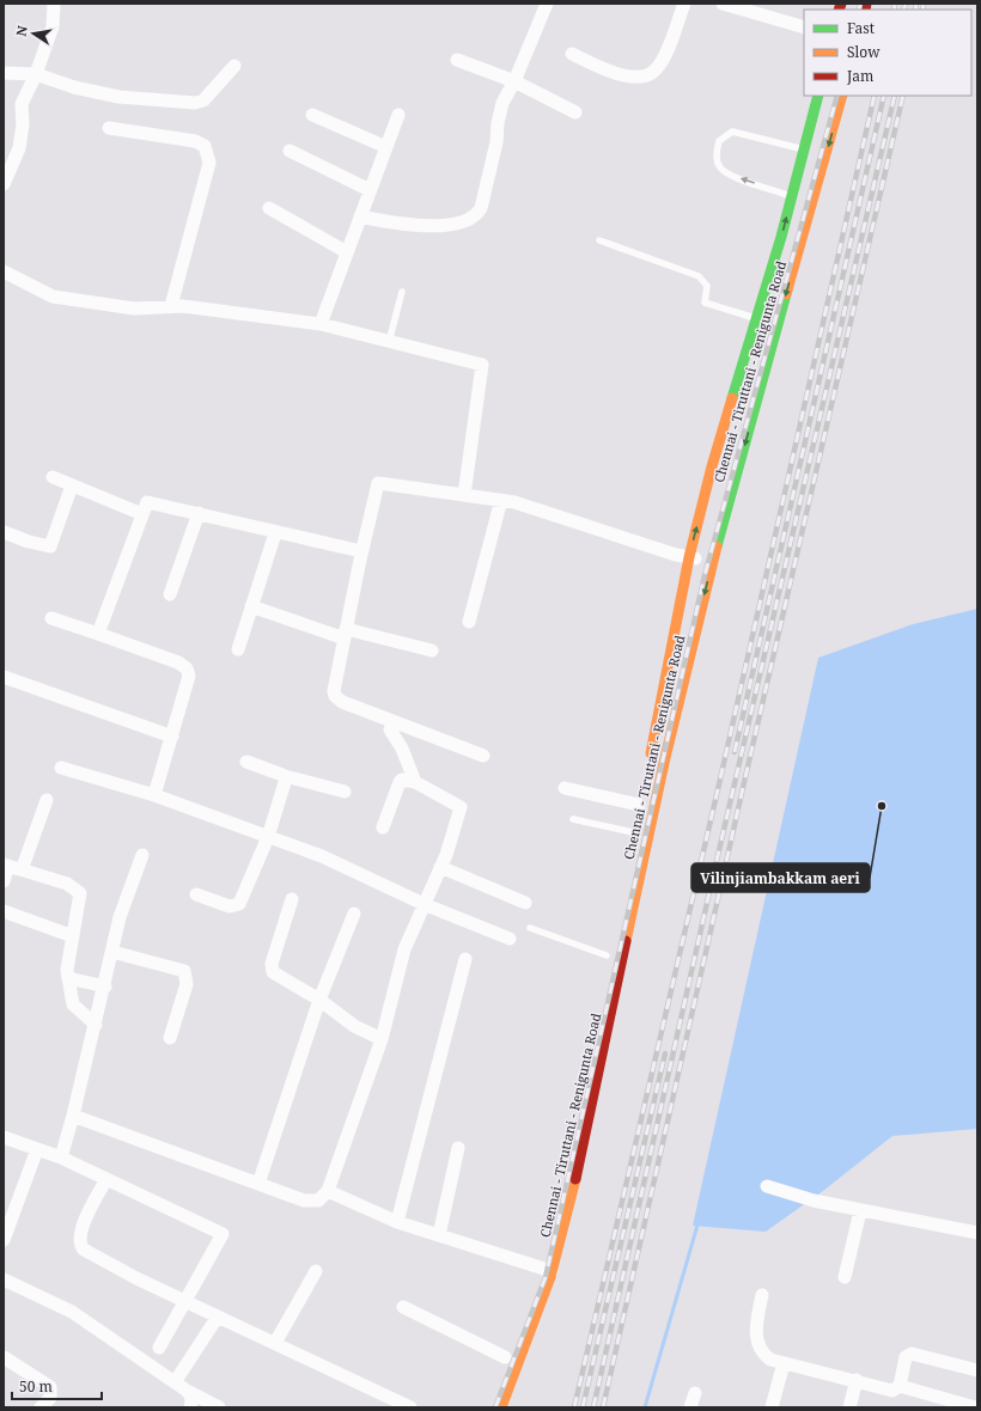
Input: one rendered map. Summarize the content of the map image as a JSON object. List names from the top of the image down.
{
  "streets": {
    "highway": ["Chennai - Tiruttani - Renigunta Road"]
  },
  "places": ["Vilinjiambakkam aeri"],
  "legend": ["Fast", "Slow", "Jam"],
  "scale_bar": "50 m",
  "north": "left"
}
